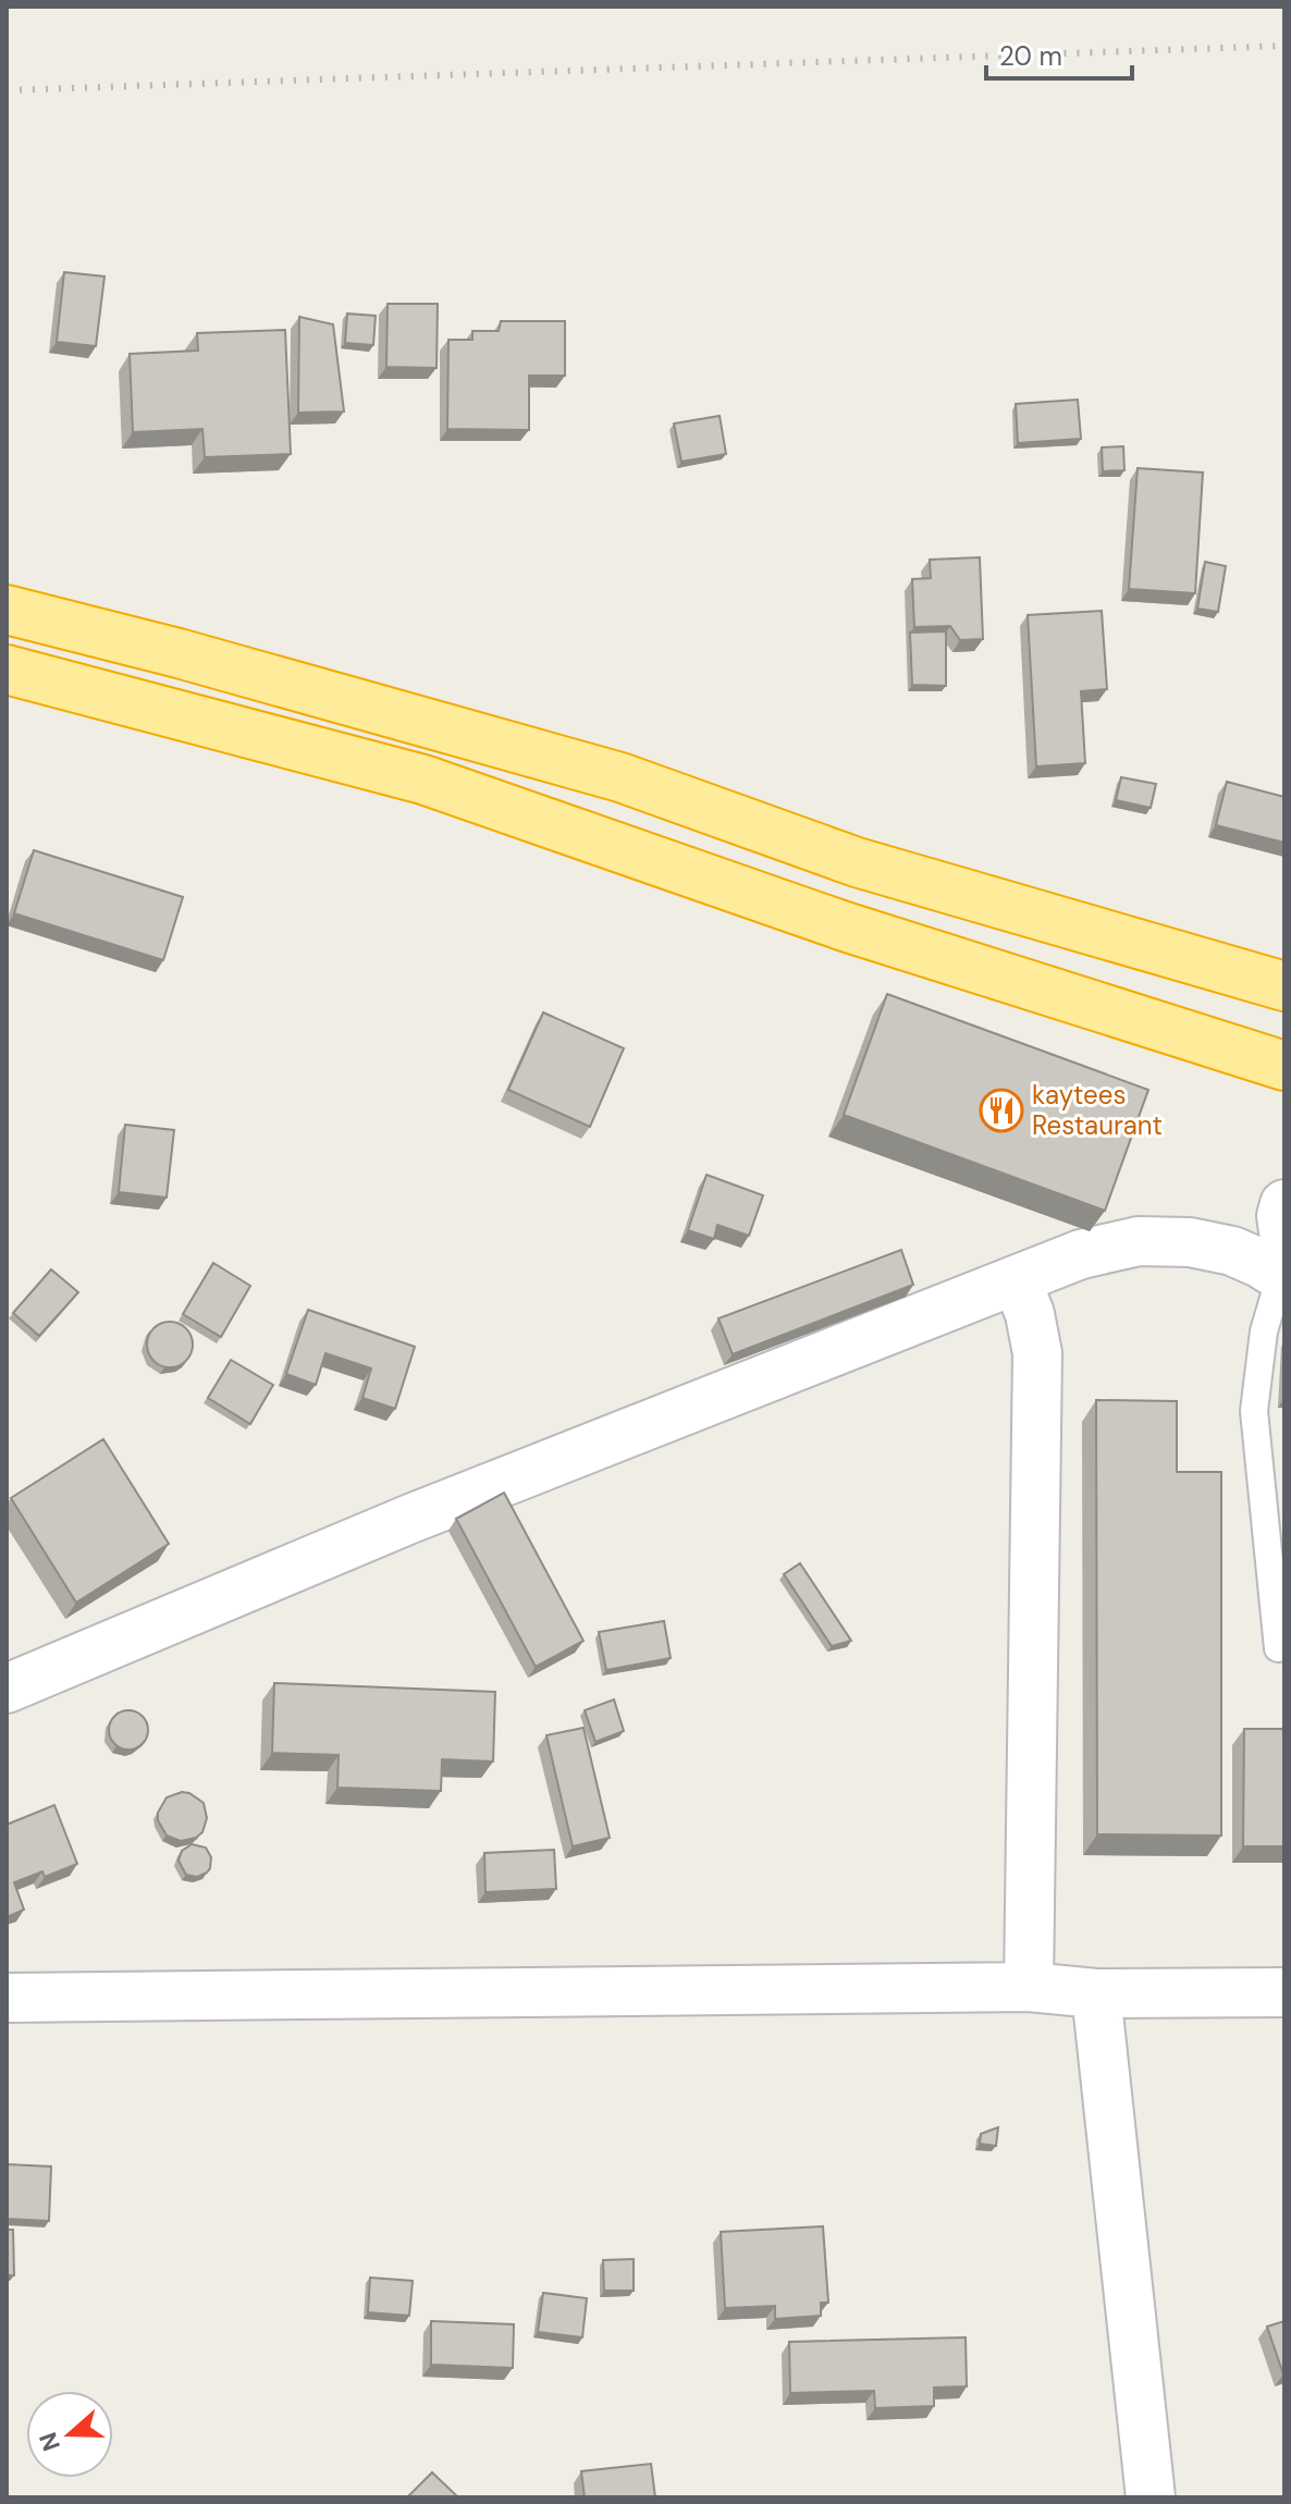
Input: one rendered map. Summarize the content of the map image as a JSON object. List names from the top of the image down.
{
  "places": {
    "restaurant": ["kaytees Restaurant"]
  },
  "scale_bar": "20 m",
  "north": "left"
}
